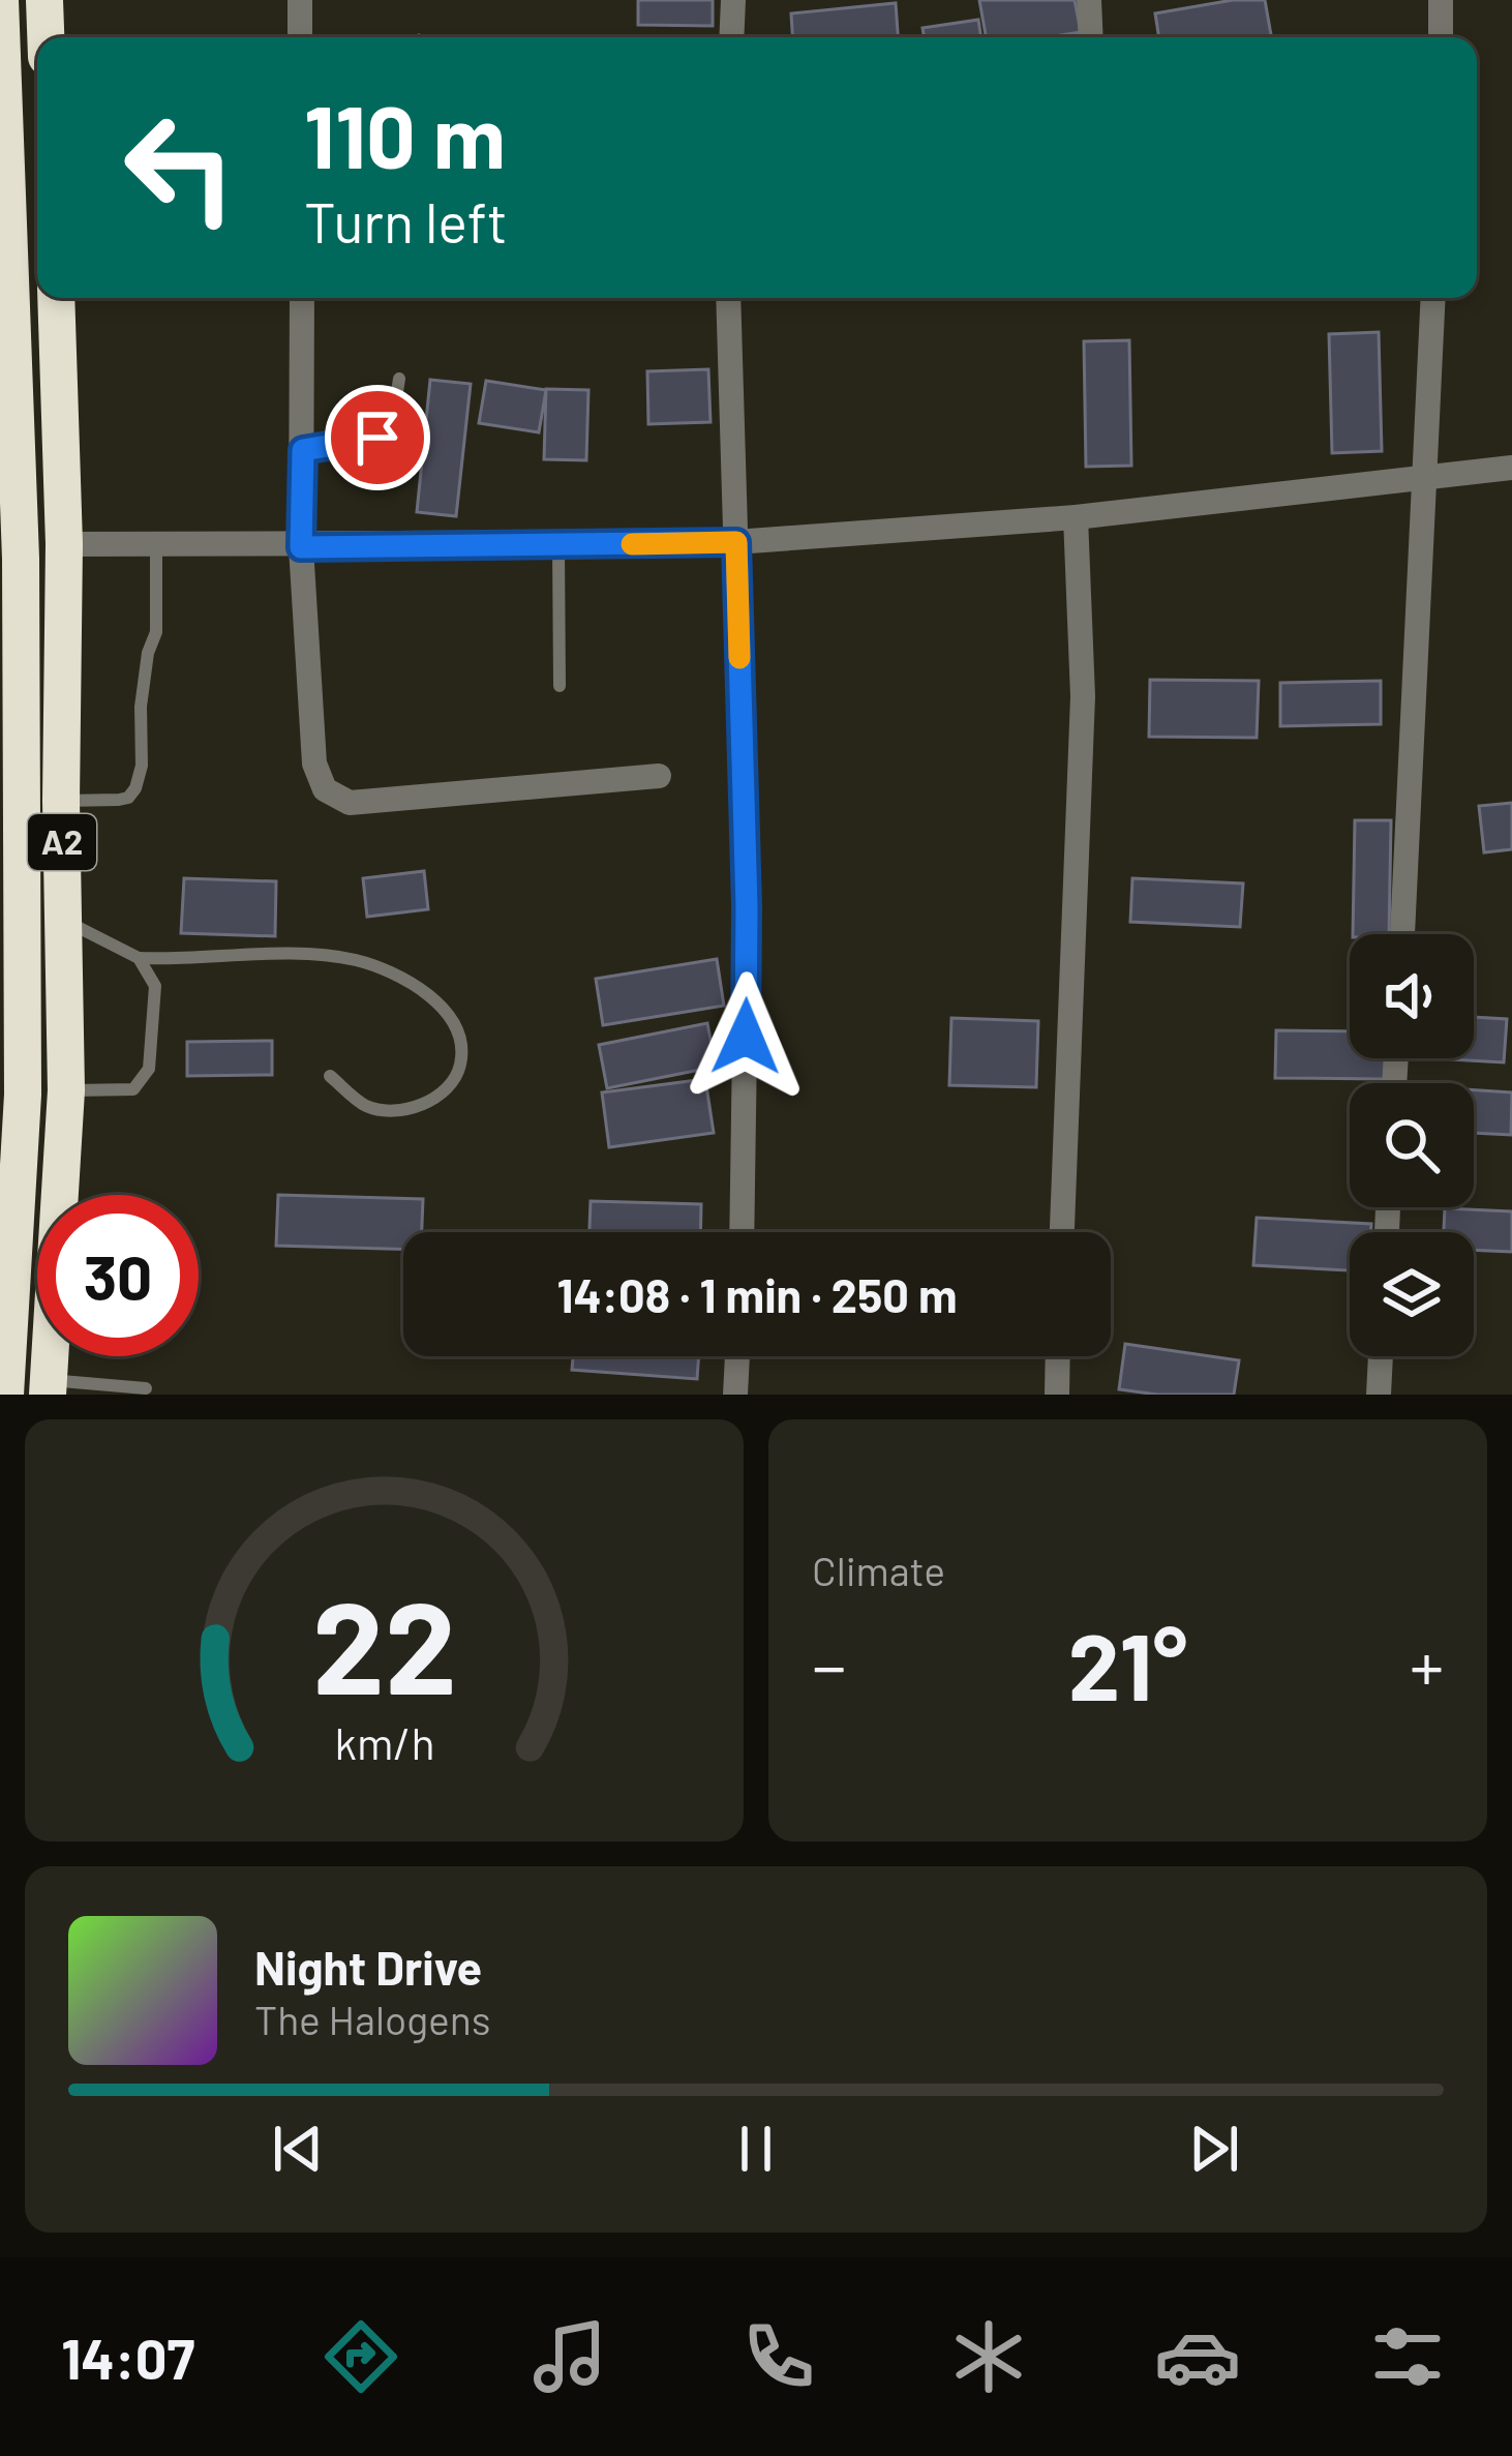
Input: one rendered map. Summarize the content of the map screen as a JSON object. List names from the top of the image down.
{
  "streets": {
    "highway": ["A2"]
  },
  "page": {
    "turn": ["110 m", "Turn left"],
    "limit": "30",
    "trip": "14:08 · 1 min · 250 m",
    "tile": "Climate",
    "heat": ["−", "21°", "+"],
    "song": ["Night Drive", "The Halogens"],
    "tabs": "14:07",
    "gauge": ["22", "km/h"]
  }
}
